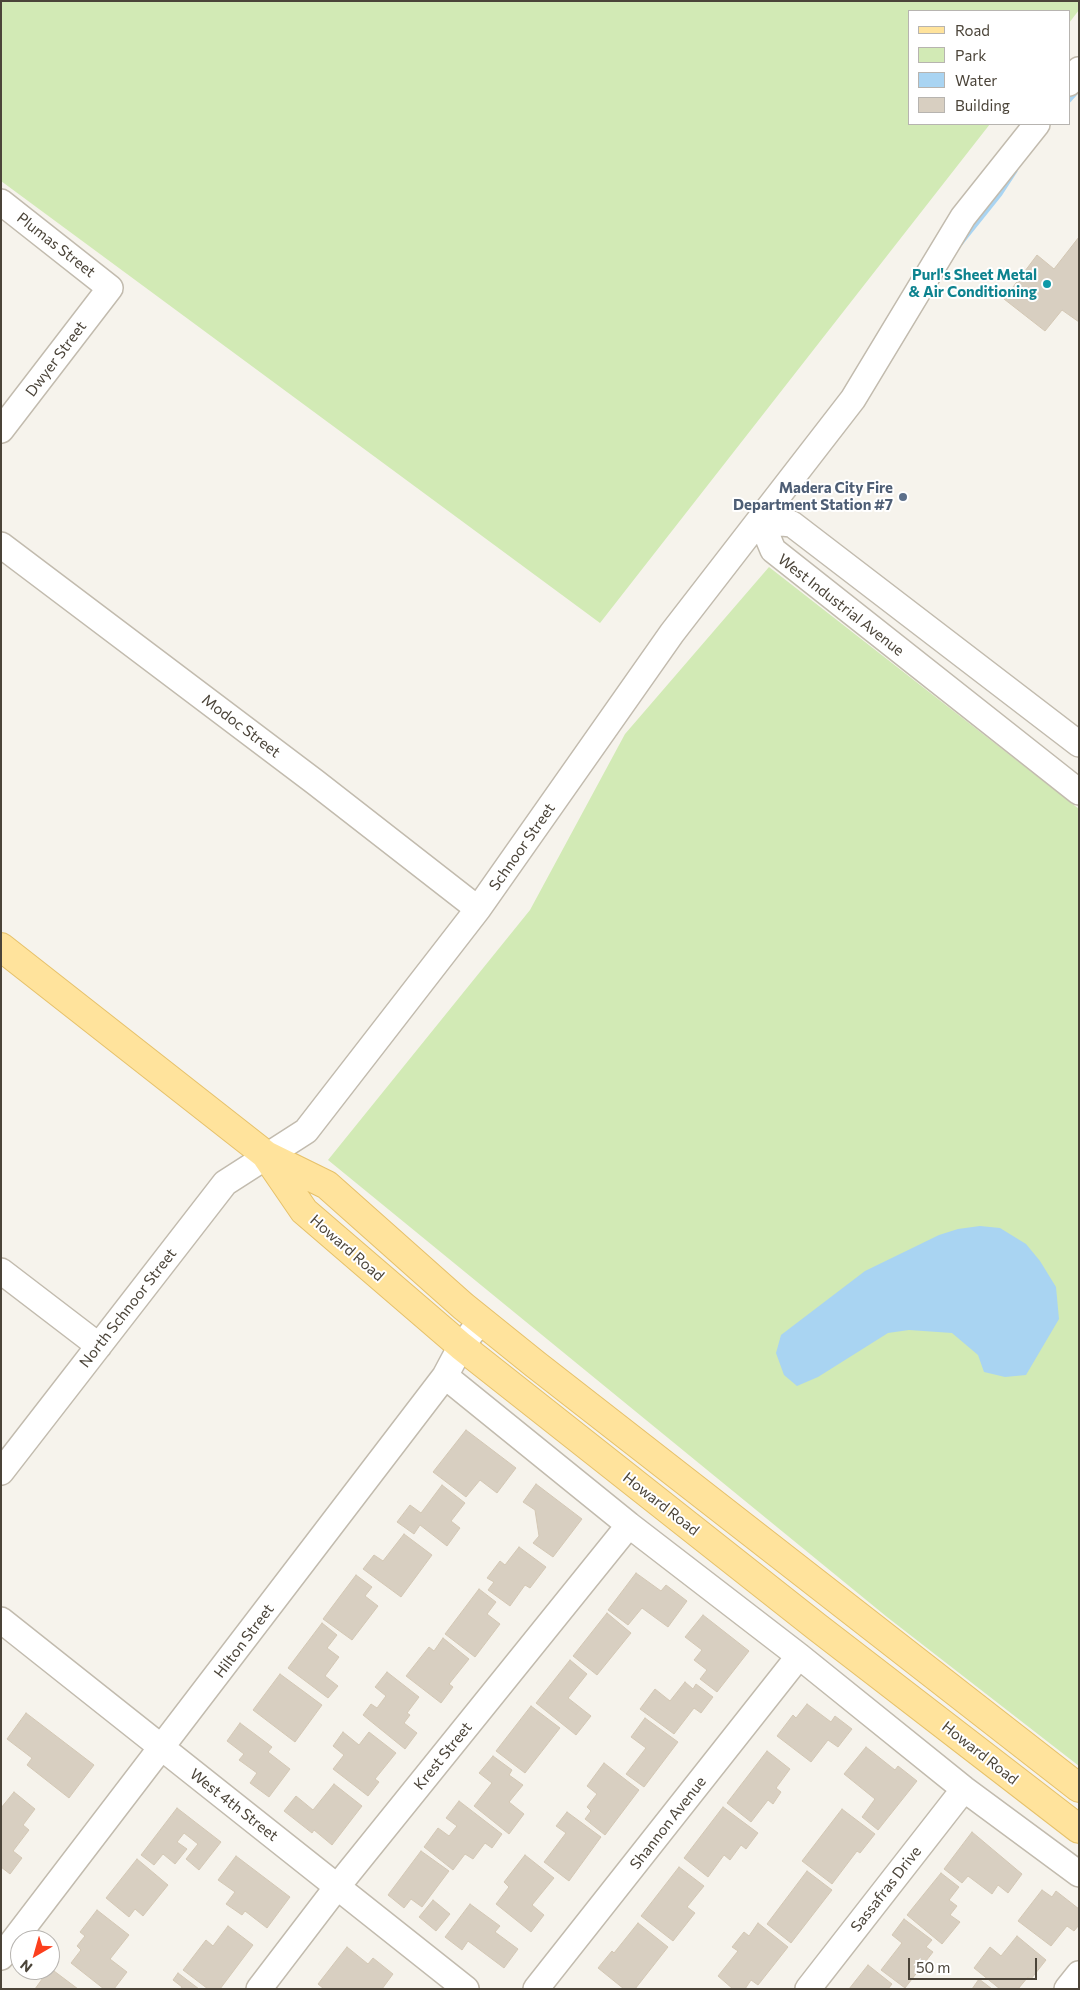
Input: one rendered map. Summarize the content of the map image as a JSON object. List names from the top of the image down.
{
  "streets": {
    "main road": ["Howard Road"],
    "street": [
      "Plumas Street",
      "Dwyer Street",
      "West Industrial Avenue",
      "Modoc Street",
      "Schnoor Street",
      "North Schnoor Street",
      "Hilton Street",
      "Krest Street",
      "West 4th Street",
      "Shannon Avenue",
      "Sassafras Drive"
    ]
  },
  "crossings": [
    ["Plumas Street", "Dwyer Street"],
    ["West Industrial Avenue", "Schnoor Street"],
    ["Modoc Street", "Schnoor Street"],
    ["Schnoor Street", "Howard Road"],
    ["Schnoor Street", "North Schnoor Street"],
    ["Howard Road", "North Schnoor Street"],
    ["Howard Road", "Hilton Street"],
    ["Hilton Street", "West 4th Street"],
    ["Krest Street", "West 4th Street"]
  ],
  "places": ["Purl's Sheet Metal & Air Conditioning", "Madera City Fire Department Station #7"],
  "legend": [
    "Road",
    "Park",
    "Water",
    "Building"
  ],
  "scale_bar": "50 m",
  "north": "bottom left"
}
